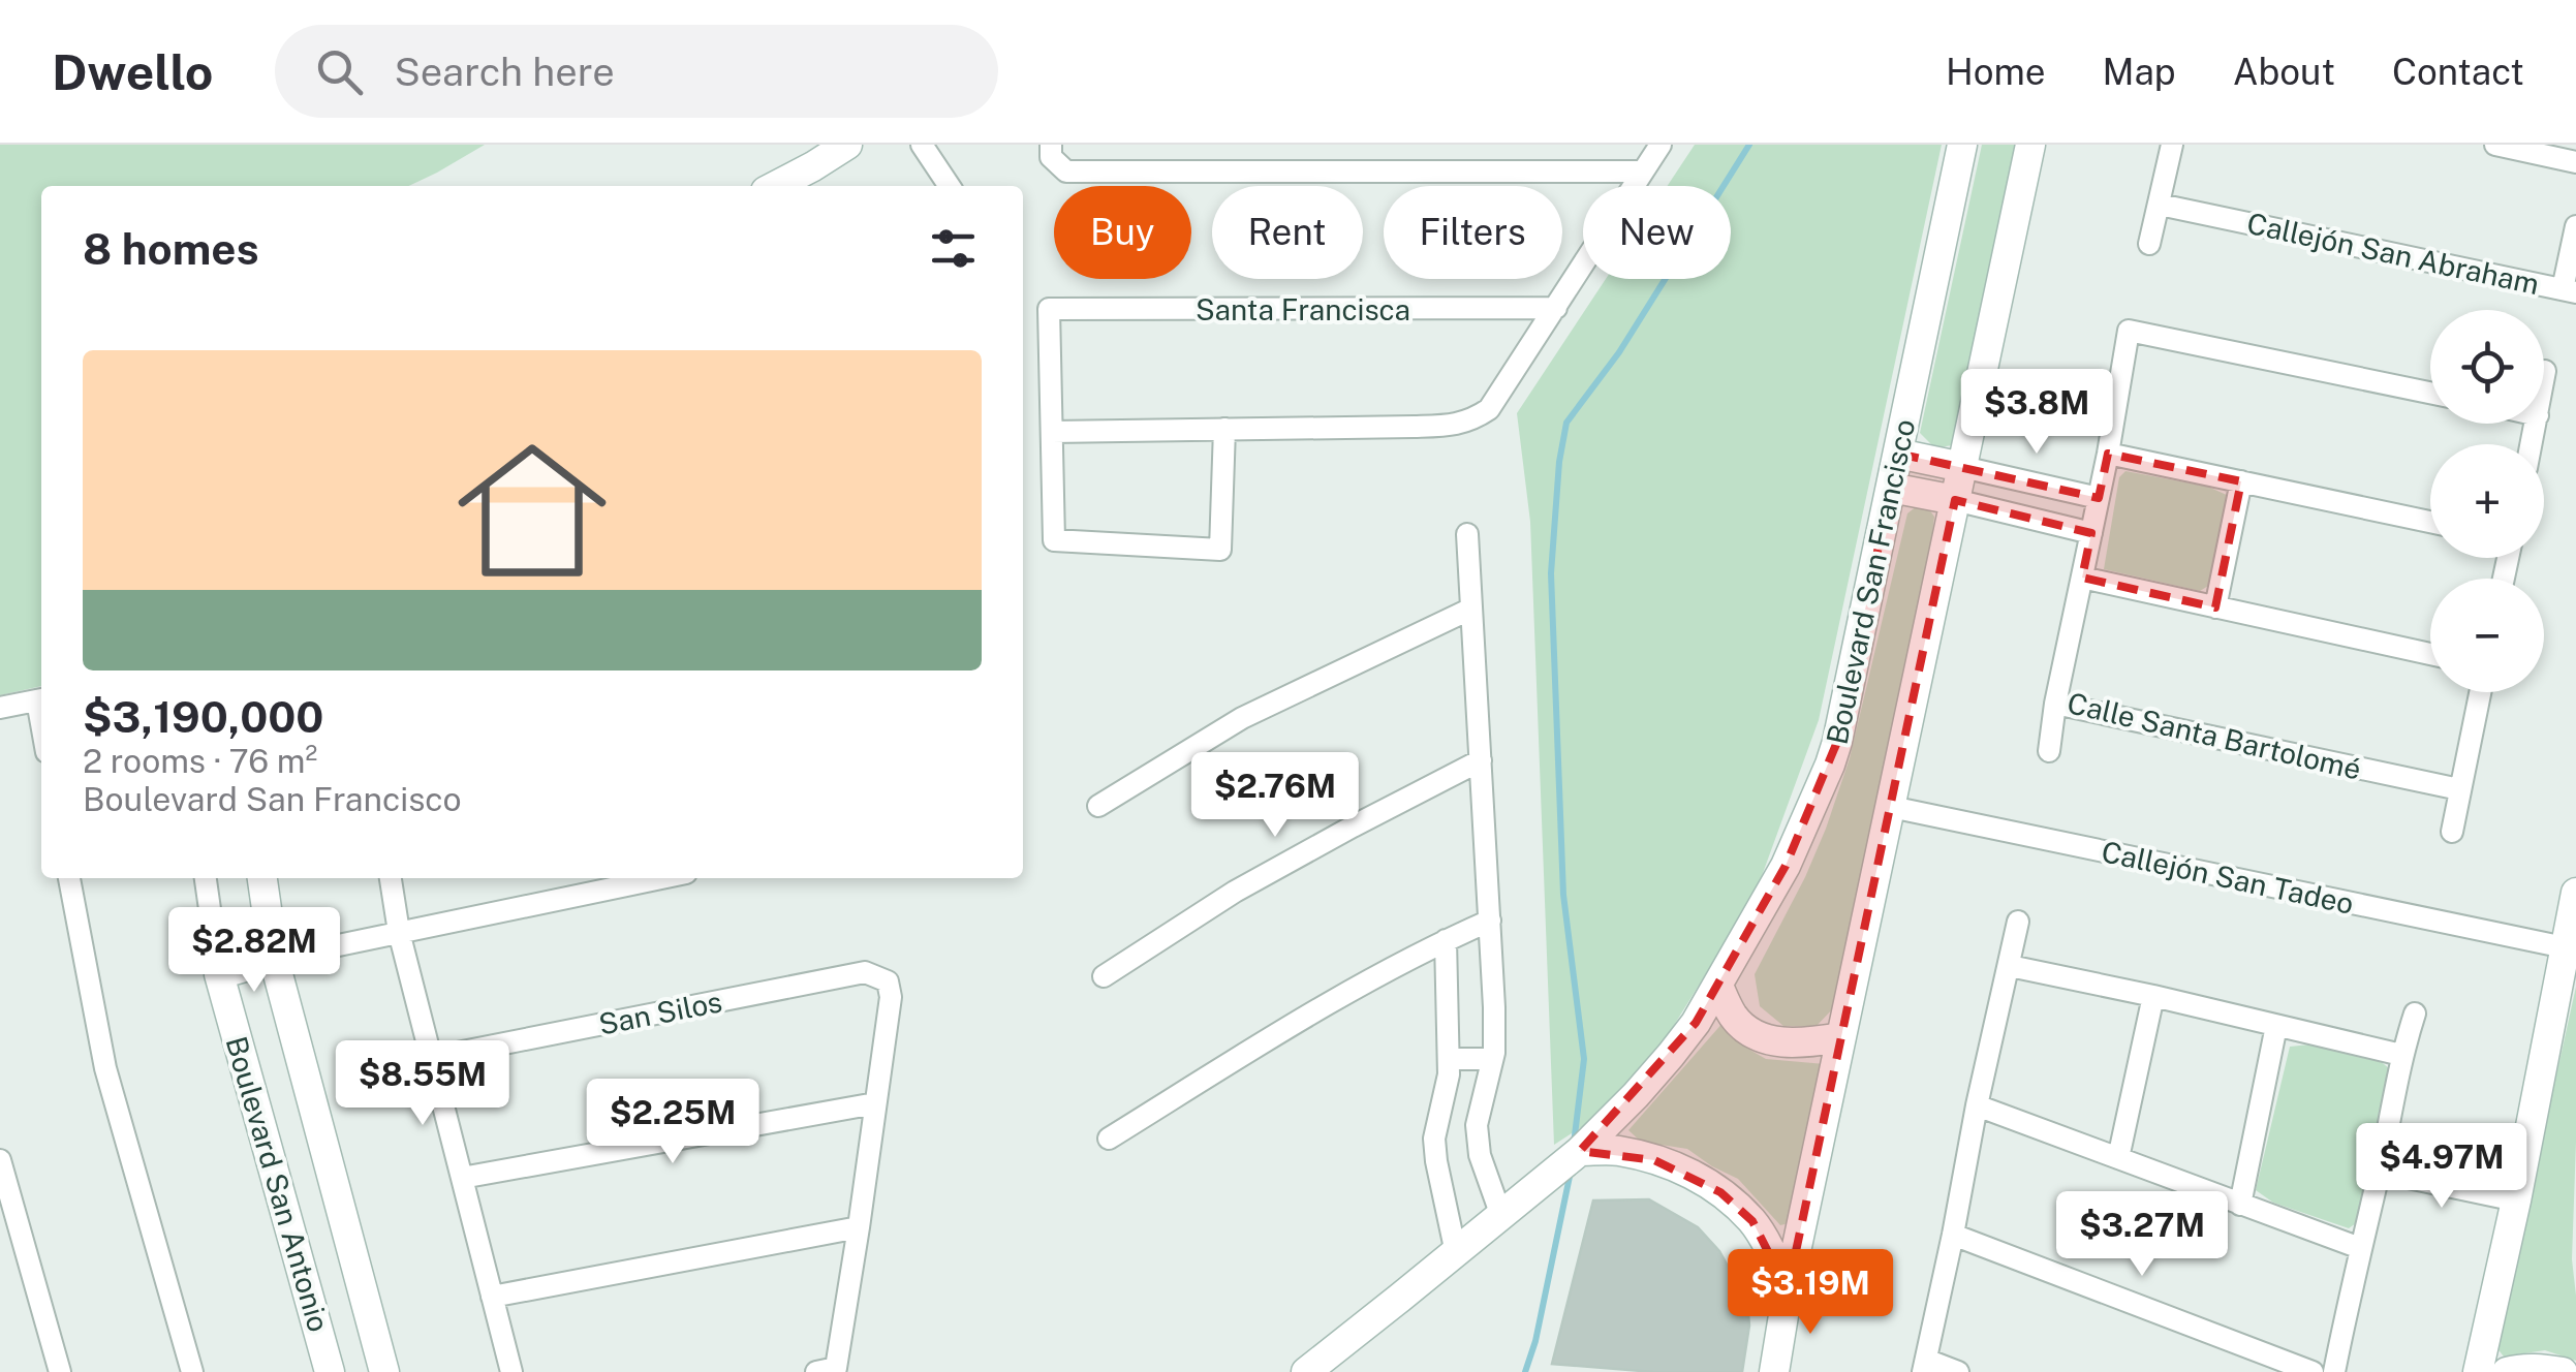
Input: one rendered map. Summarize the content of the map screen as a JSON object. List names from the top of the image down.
{
  "streets": {
    "street": [
      "Callejón San Abraham",
      "Santa Francisca",
      "Boulevard San Francisco",
      "Calle Santa Bartolomé",
      "Callejón San Tadeo",
      "San Silos",
      "Boulevard San Antonio"
    ]
  },
  "page": {
    "header": "Dwello",
    "search": "Search here",
    "nav": [
      "Home",
      "Map",
      "About",
      "Contact"
    ],
    "chip": [
      "Buy",
      "Rent",
      "Filters",
      "New"
    ],
    "heading": "8 homes",
    "map_buttons": ["+", "−"],
    "list": [
      {
        "name": "$3,190,000",
        "note": "2 rooms · 76 m² · Boulevard San Francisco"
      }
    ],
    "price": [
      "$3.8M",
      "$2.76M",
      "$2.82M",
      "$8.55M",
      "$2.25M",
      "$4.97M",
      "$3.27M",
      "$3.19M"
    ]
  }
}
